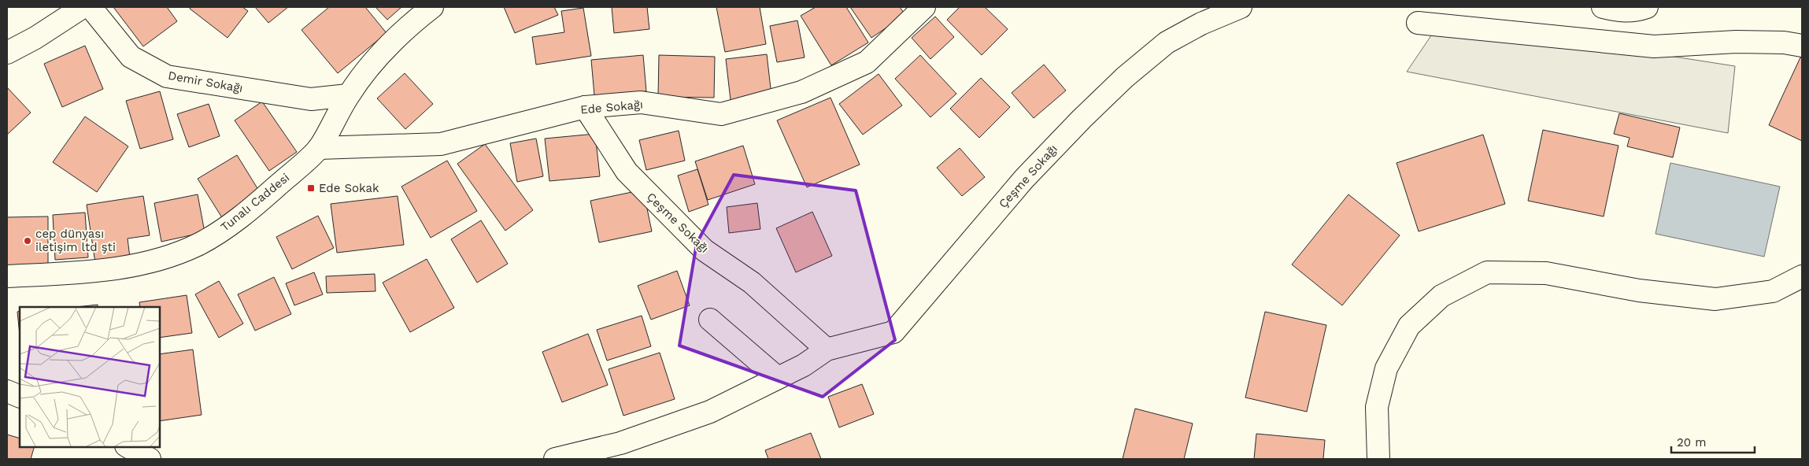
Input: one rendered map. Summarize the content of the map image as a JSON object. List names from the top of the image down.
{
  "streets": {
    "street": [
      "Demir Sokağı",
      "Ede Sokağı",
      "Çeşme Sokağı",
      "Tunalı Caddesi"
    ]
  },
  "crossings": [
    ["Demir Sokağı", "Tunalı Caddesi"],
    ["Ede Sokağı", "Çeşme Sokağı"],
    ["Ede Sokağı", "Tunalı Caddesi"]
  ],
  "places": {
    "transit": ["Ede Sokak"],
    "other": ["cep dünyası iletişim ltd şti"]
  },
  "scale_bar": "20 m"
}
